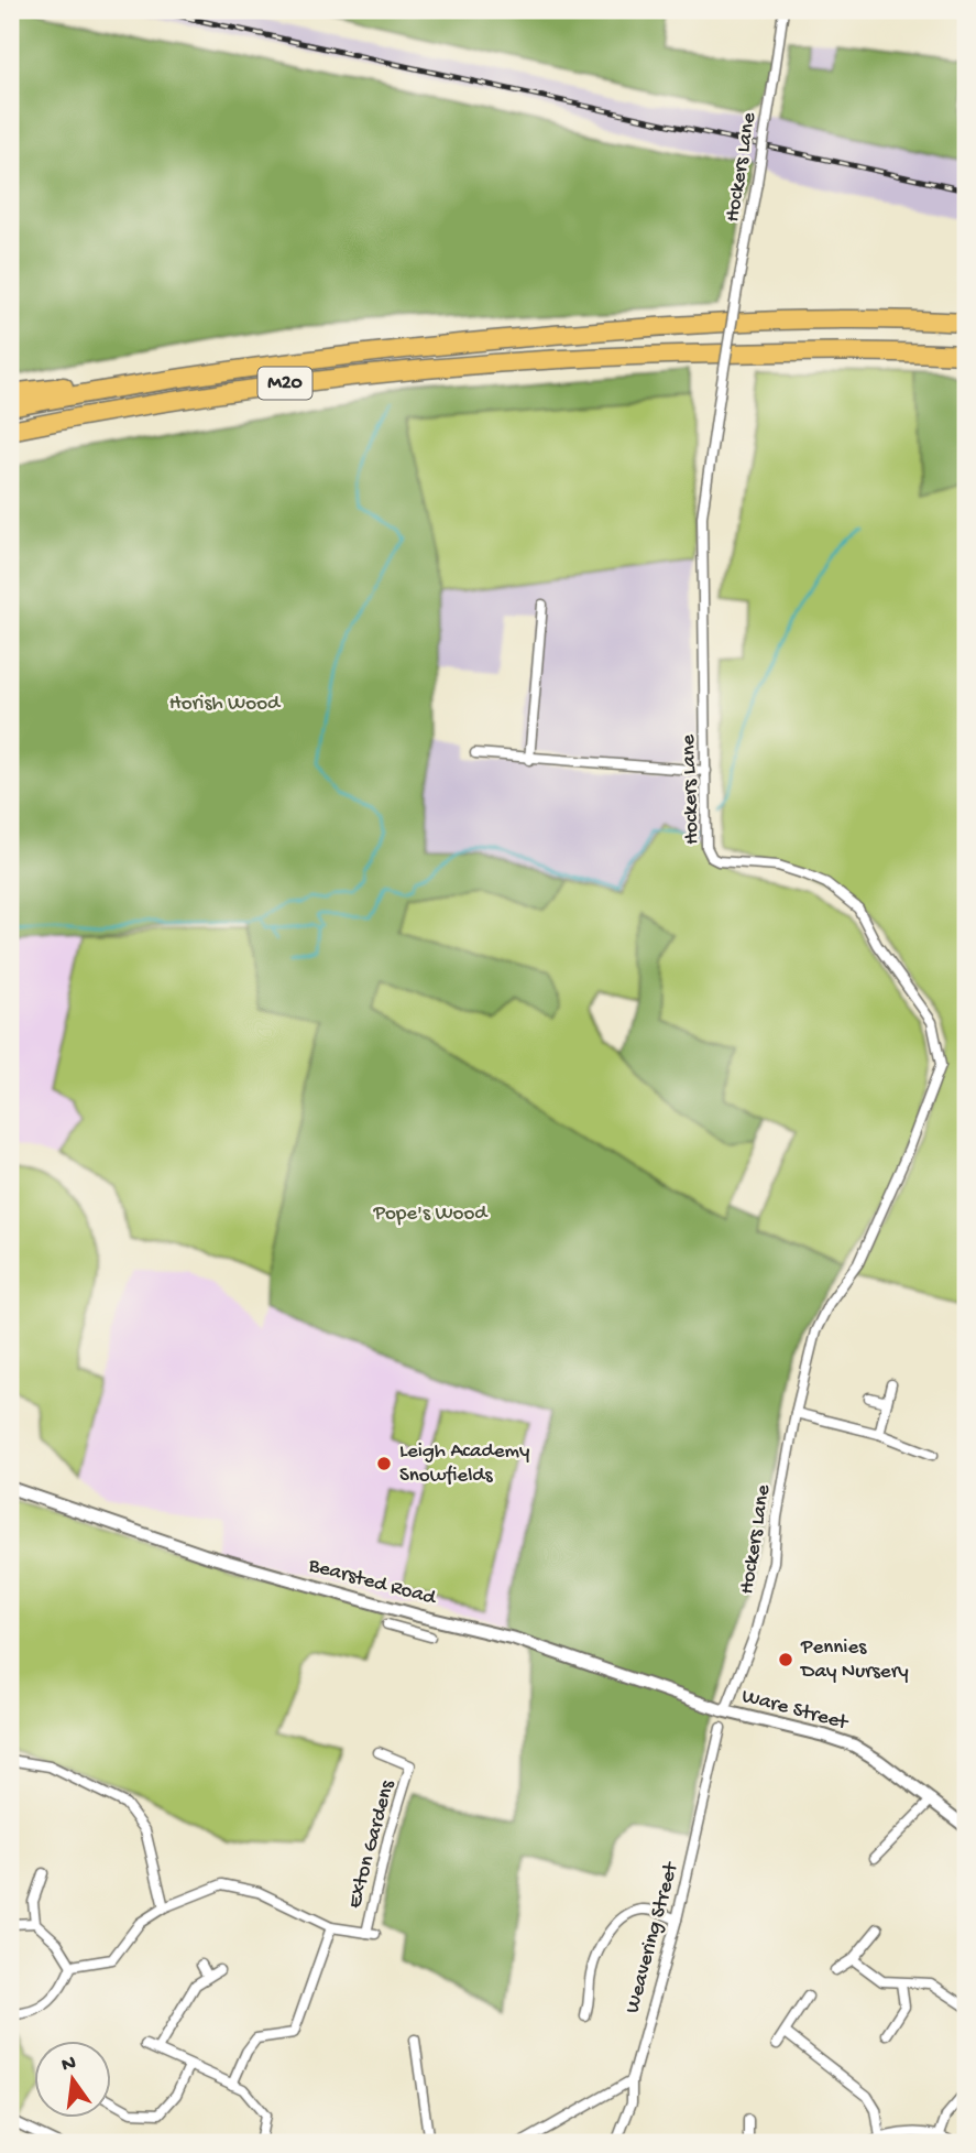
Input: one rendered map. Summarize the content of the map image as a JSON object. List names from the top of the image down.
{
  "streets": {
    "highway": ["M20"],
    "street": [
      "Hockers Lane",
      "Bearsted Road",
      "Ware Street",
      "Exton Gardens",
      "Weavering Street"
    ]
  },
  "crossings": [
    ["Hockers Lane", "Bearsted Road"],
    ["Hockers Lane", "Ware Street"],
    ["Bearsted Road", "Ware Street"]
  ],
  "parks": ["Horish Wood", "Pope's Wood"],
  "places": ["Leigh Academy Snowfields", "Pennies Day Nursery"],
  "north": "top"
}
